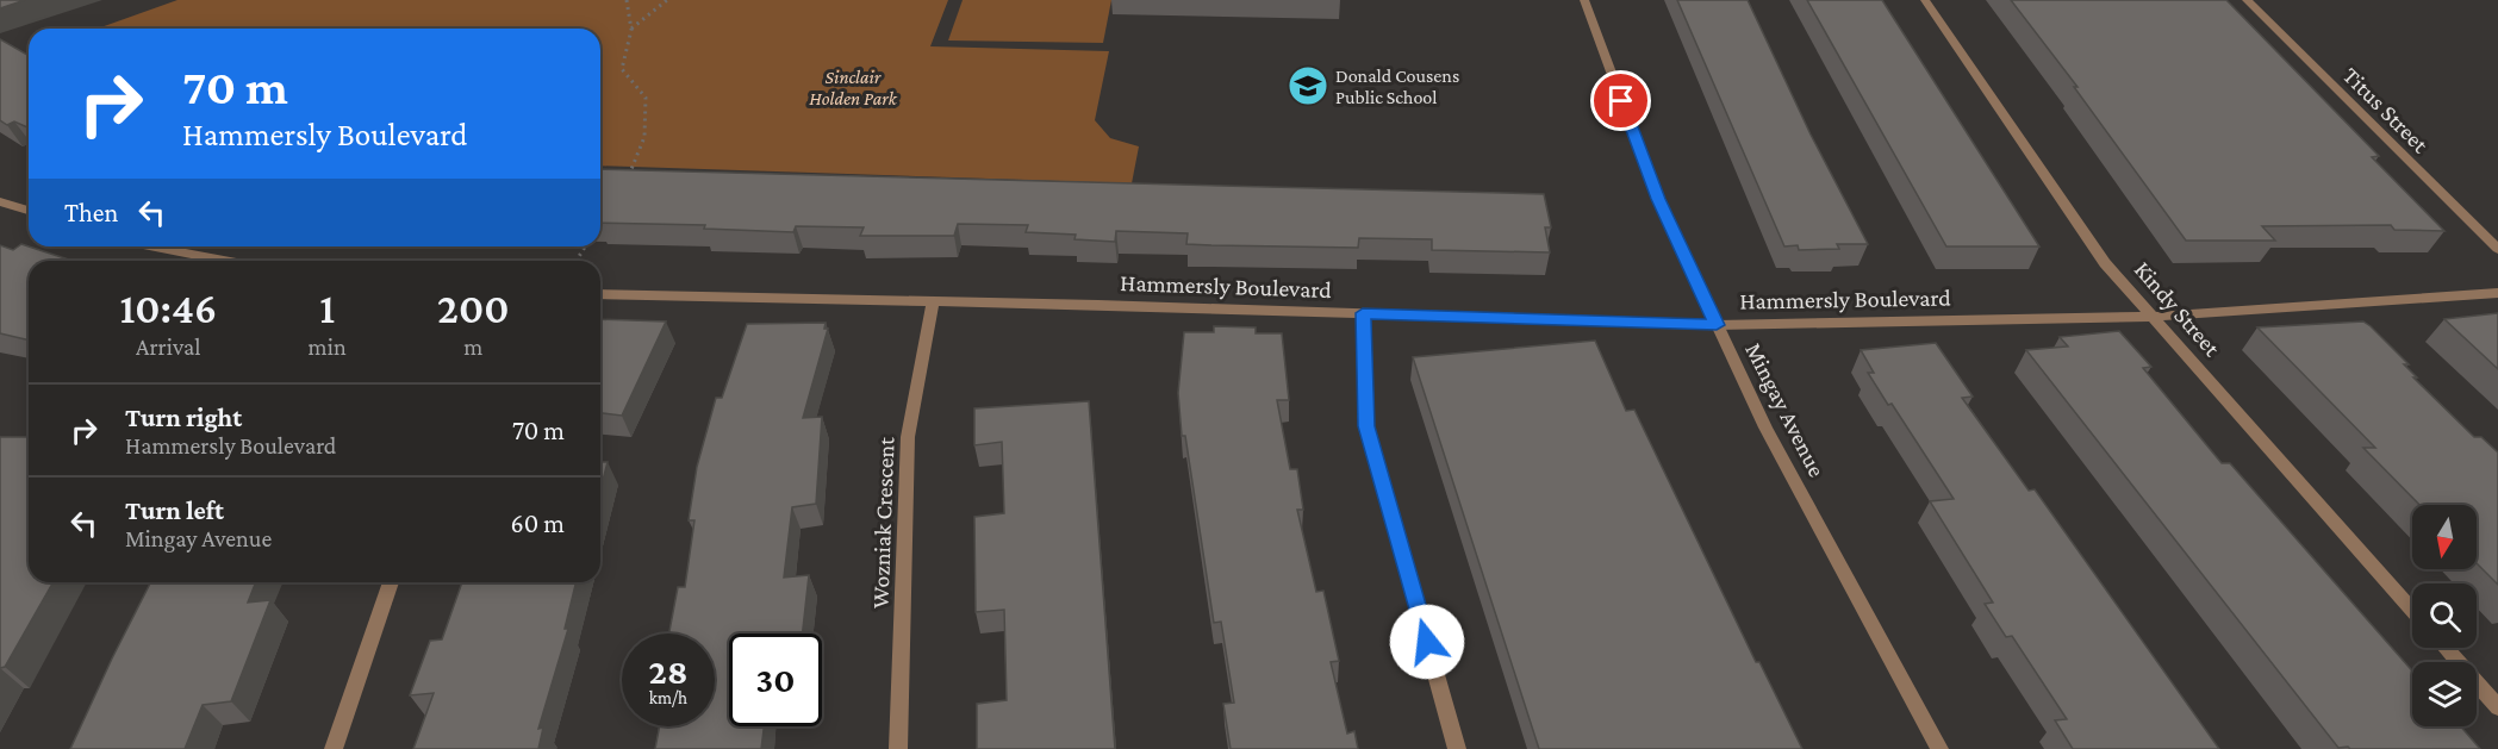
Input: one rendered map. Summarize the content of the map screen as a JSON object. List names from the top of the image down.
{
  "streets": {
    "street": [
      "Titus Street",
      "Hammersly Boulevard",
      "Kindy Street",
      "Mingay Avenue",
      "Wozniak Crescent"
    ]
  },
  "crossings": [
    ["Hammersly Boulevard", "Kindy Street"],
    ["Hammersly Boulevard", "Mingay Avenue"],
    ["Hammersly Boulevard", "Wozniak Crescent"]
  ],
  "parks": ["Sinclair Holden Park"],
  "places": {
    "school or university": ["Donald Cousens Public School"]
  },
  "north": "bottom",
  "page": {
    "turn": ["70 m", "Hammersly Boulevard"],
    "then": "Then",
    "eta": [
      "10:46",
      "Arrival",
      "1",
      "min",
      "200",
      "m"
    ],
    "list": [
      {
        "name": "Turn right",
        "note": "Hammersly Boulevard",
        "value": "70 m"
      },
      {
        "name": "Turn left",
        "note": "Mingay Avenue",
        "value": "60 m"
      }
    ],
    "speed": "28 km/h",
    "limit": "30"
  }
}
